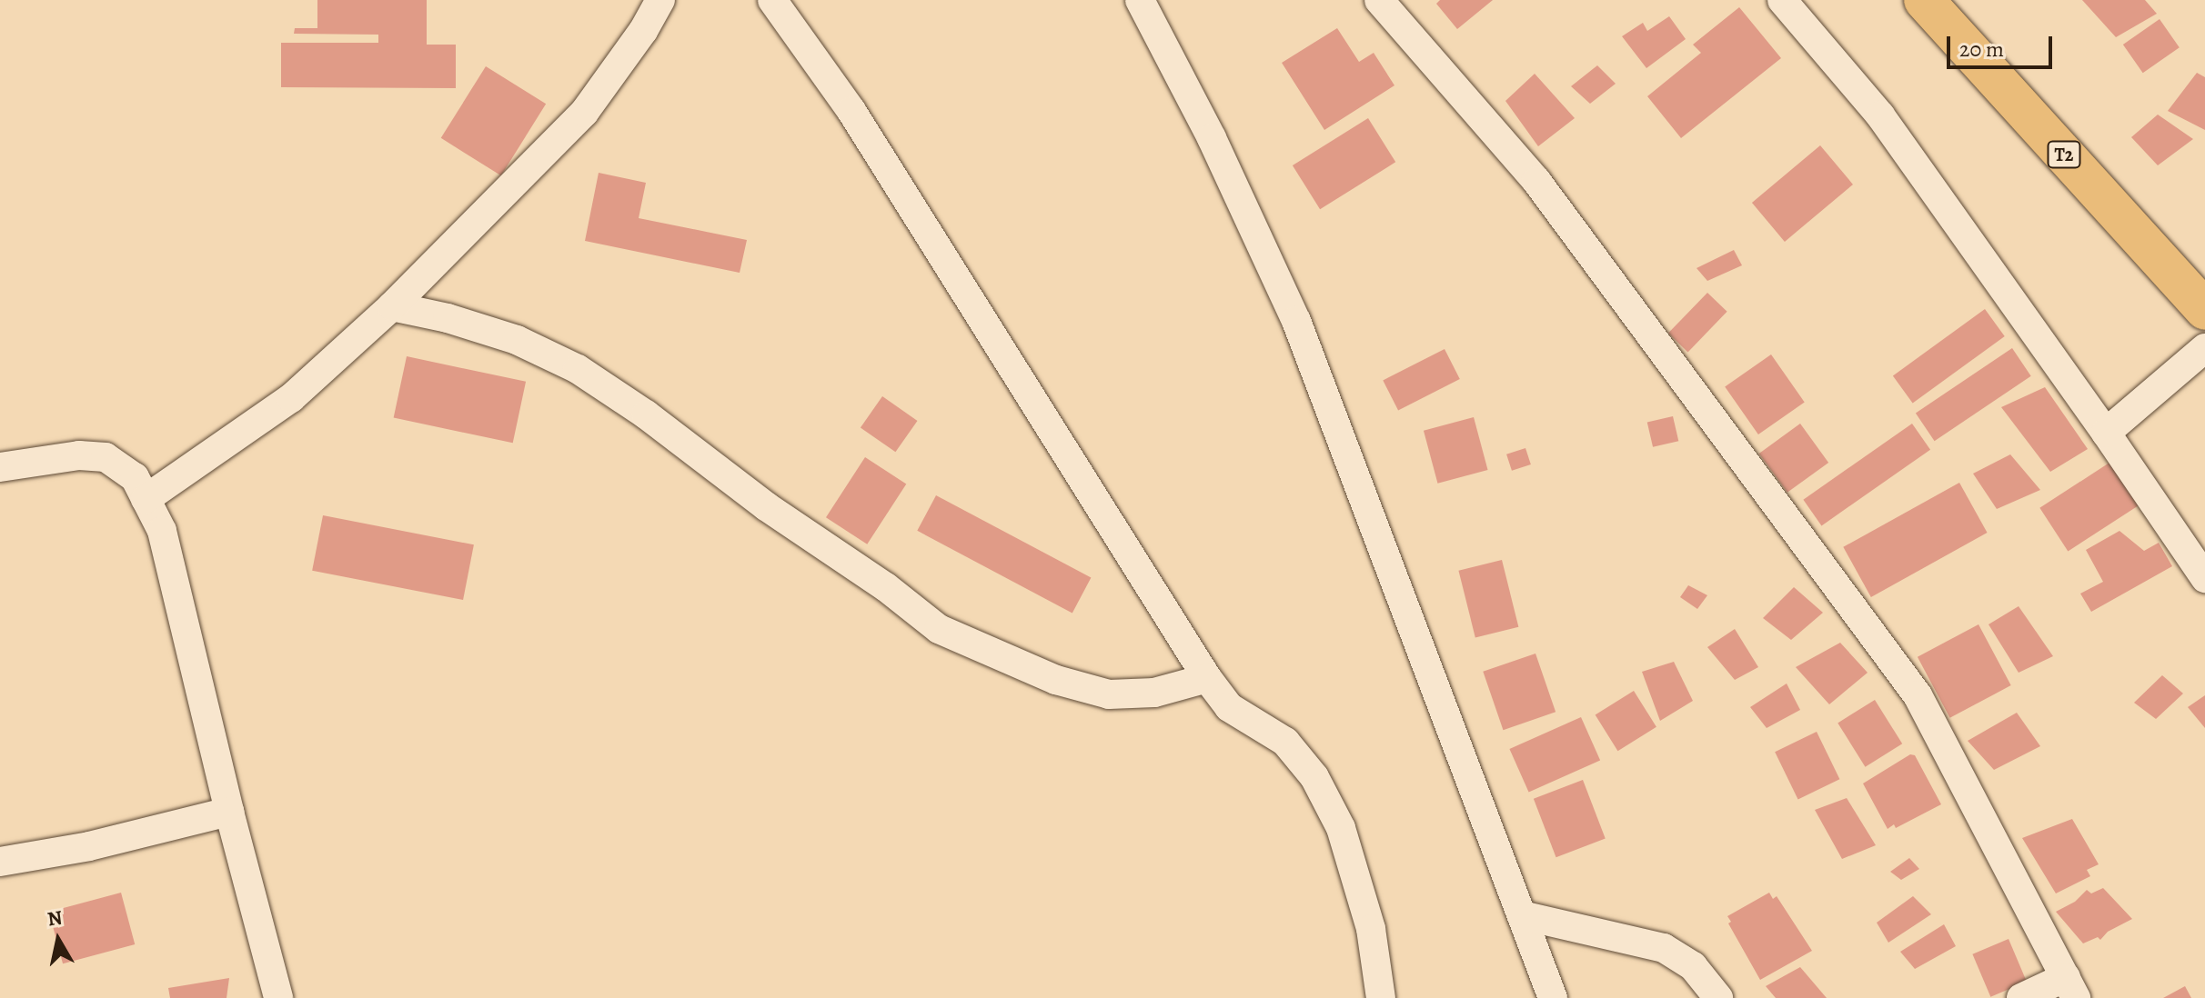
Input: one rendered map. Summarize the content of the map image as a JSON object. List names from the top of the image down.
{
  "streets": {
    "highway": ["T2"]
  },
  "scale_bar": "20 m",
  "north": "top"
}
